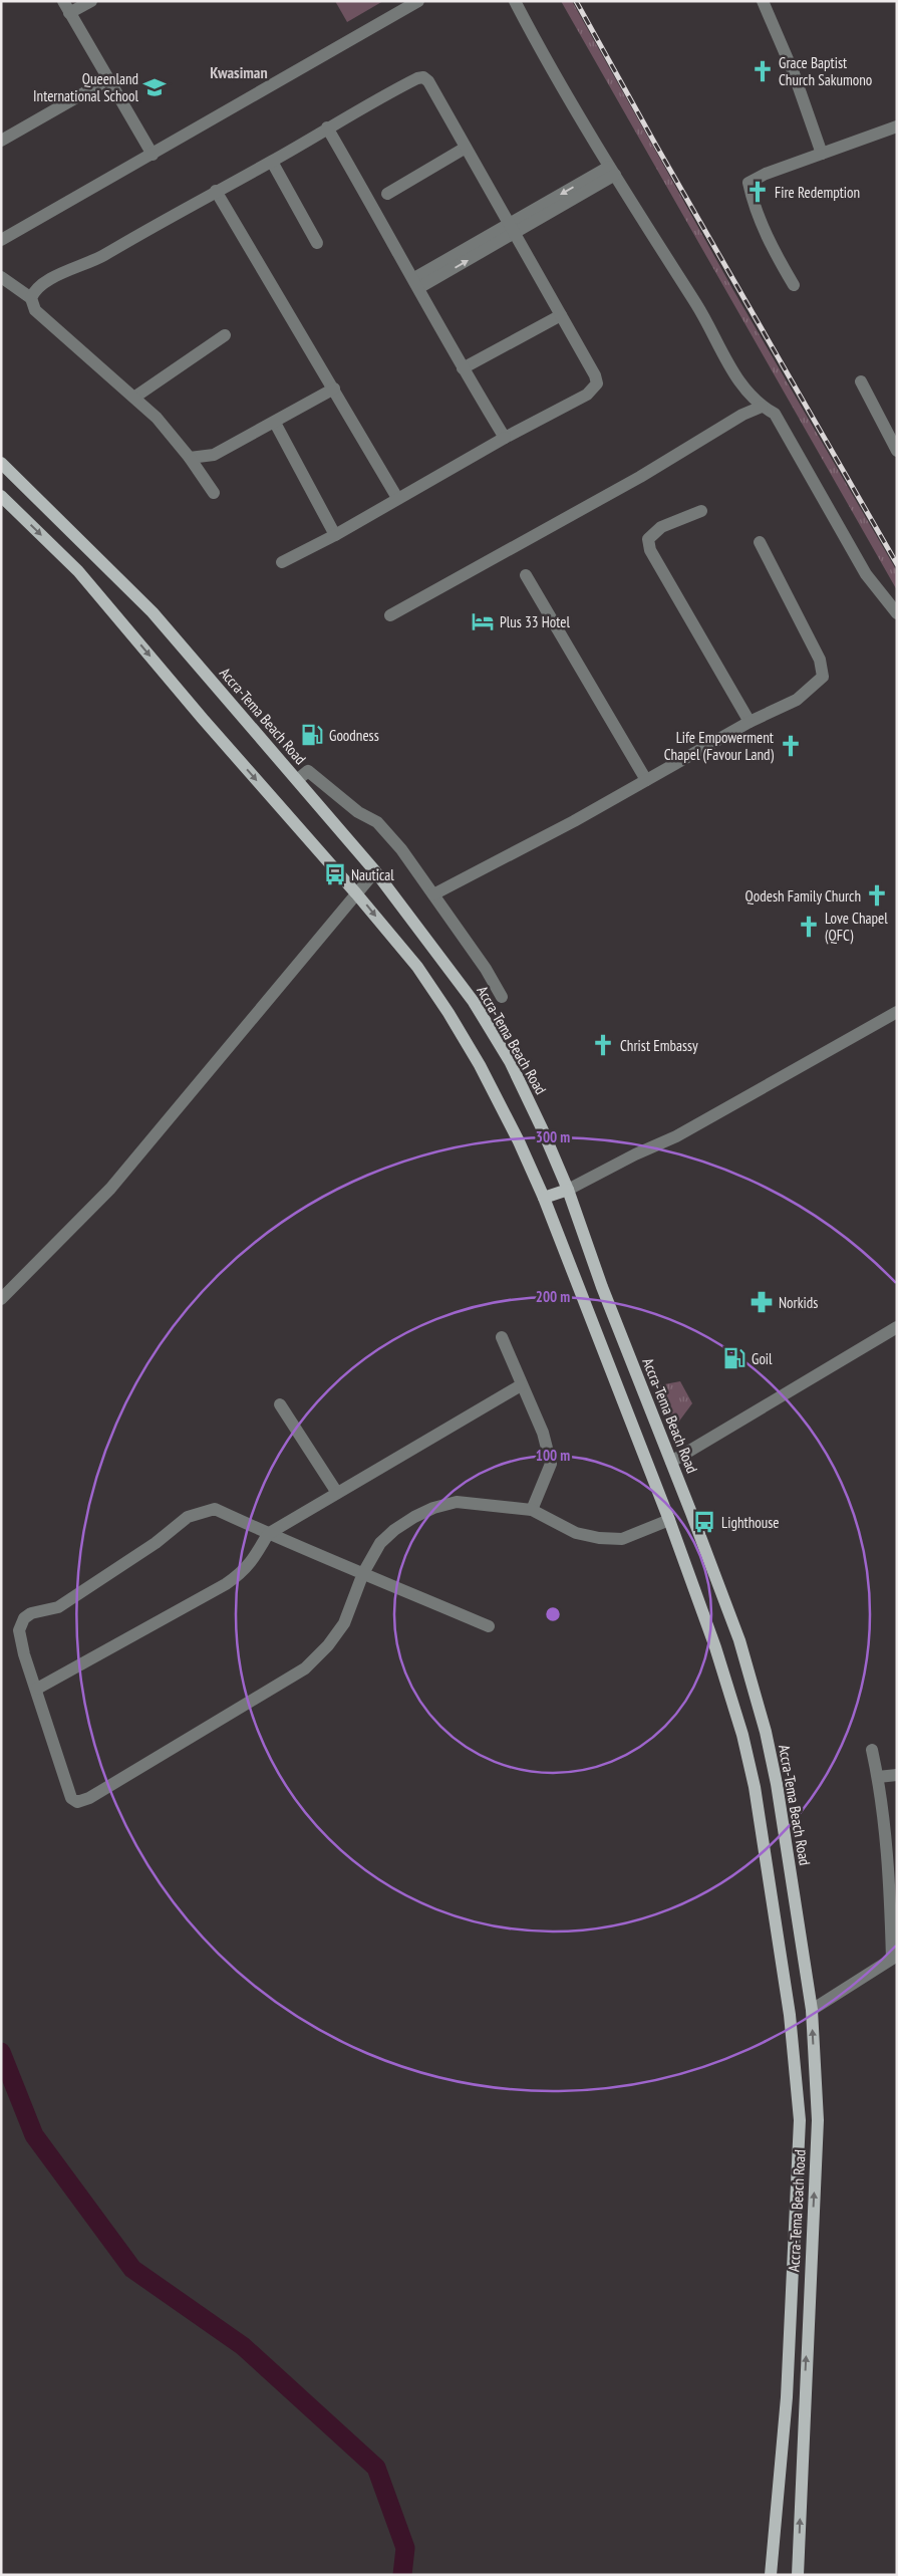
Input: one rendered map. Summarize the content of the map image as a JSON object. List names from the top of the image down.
{
  "streets": {
    "main road": ["Accra-Tema Beach Road"]
  },
  "districts": ["Kwasiman"],
  "places": {
    "church": [
      "Grace Baptist Church Sakumono",
      "Fire Redemption",
      "Life Empowerment Chapel (Favour Land)",
      "Qodesh Family Church",
      "Love Chapel (QFC)",
      "Christ Embassy"
    ],
    "school or university": ["Queenland International School"],
    "hotel": ["Plus 33 Hotel"],
    "fuel station": ["Goodness", "Goil"],
    "bus stop": ["Nautical", "Lighthouse"],
    "pharmacy": ["Norkids"]
  },
  "rings": ["300 m", "200 m", "100 m"]
}
